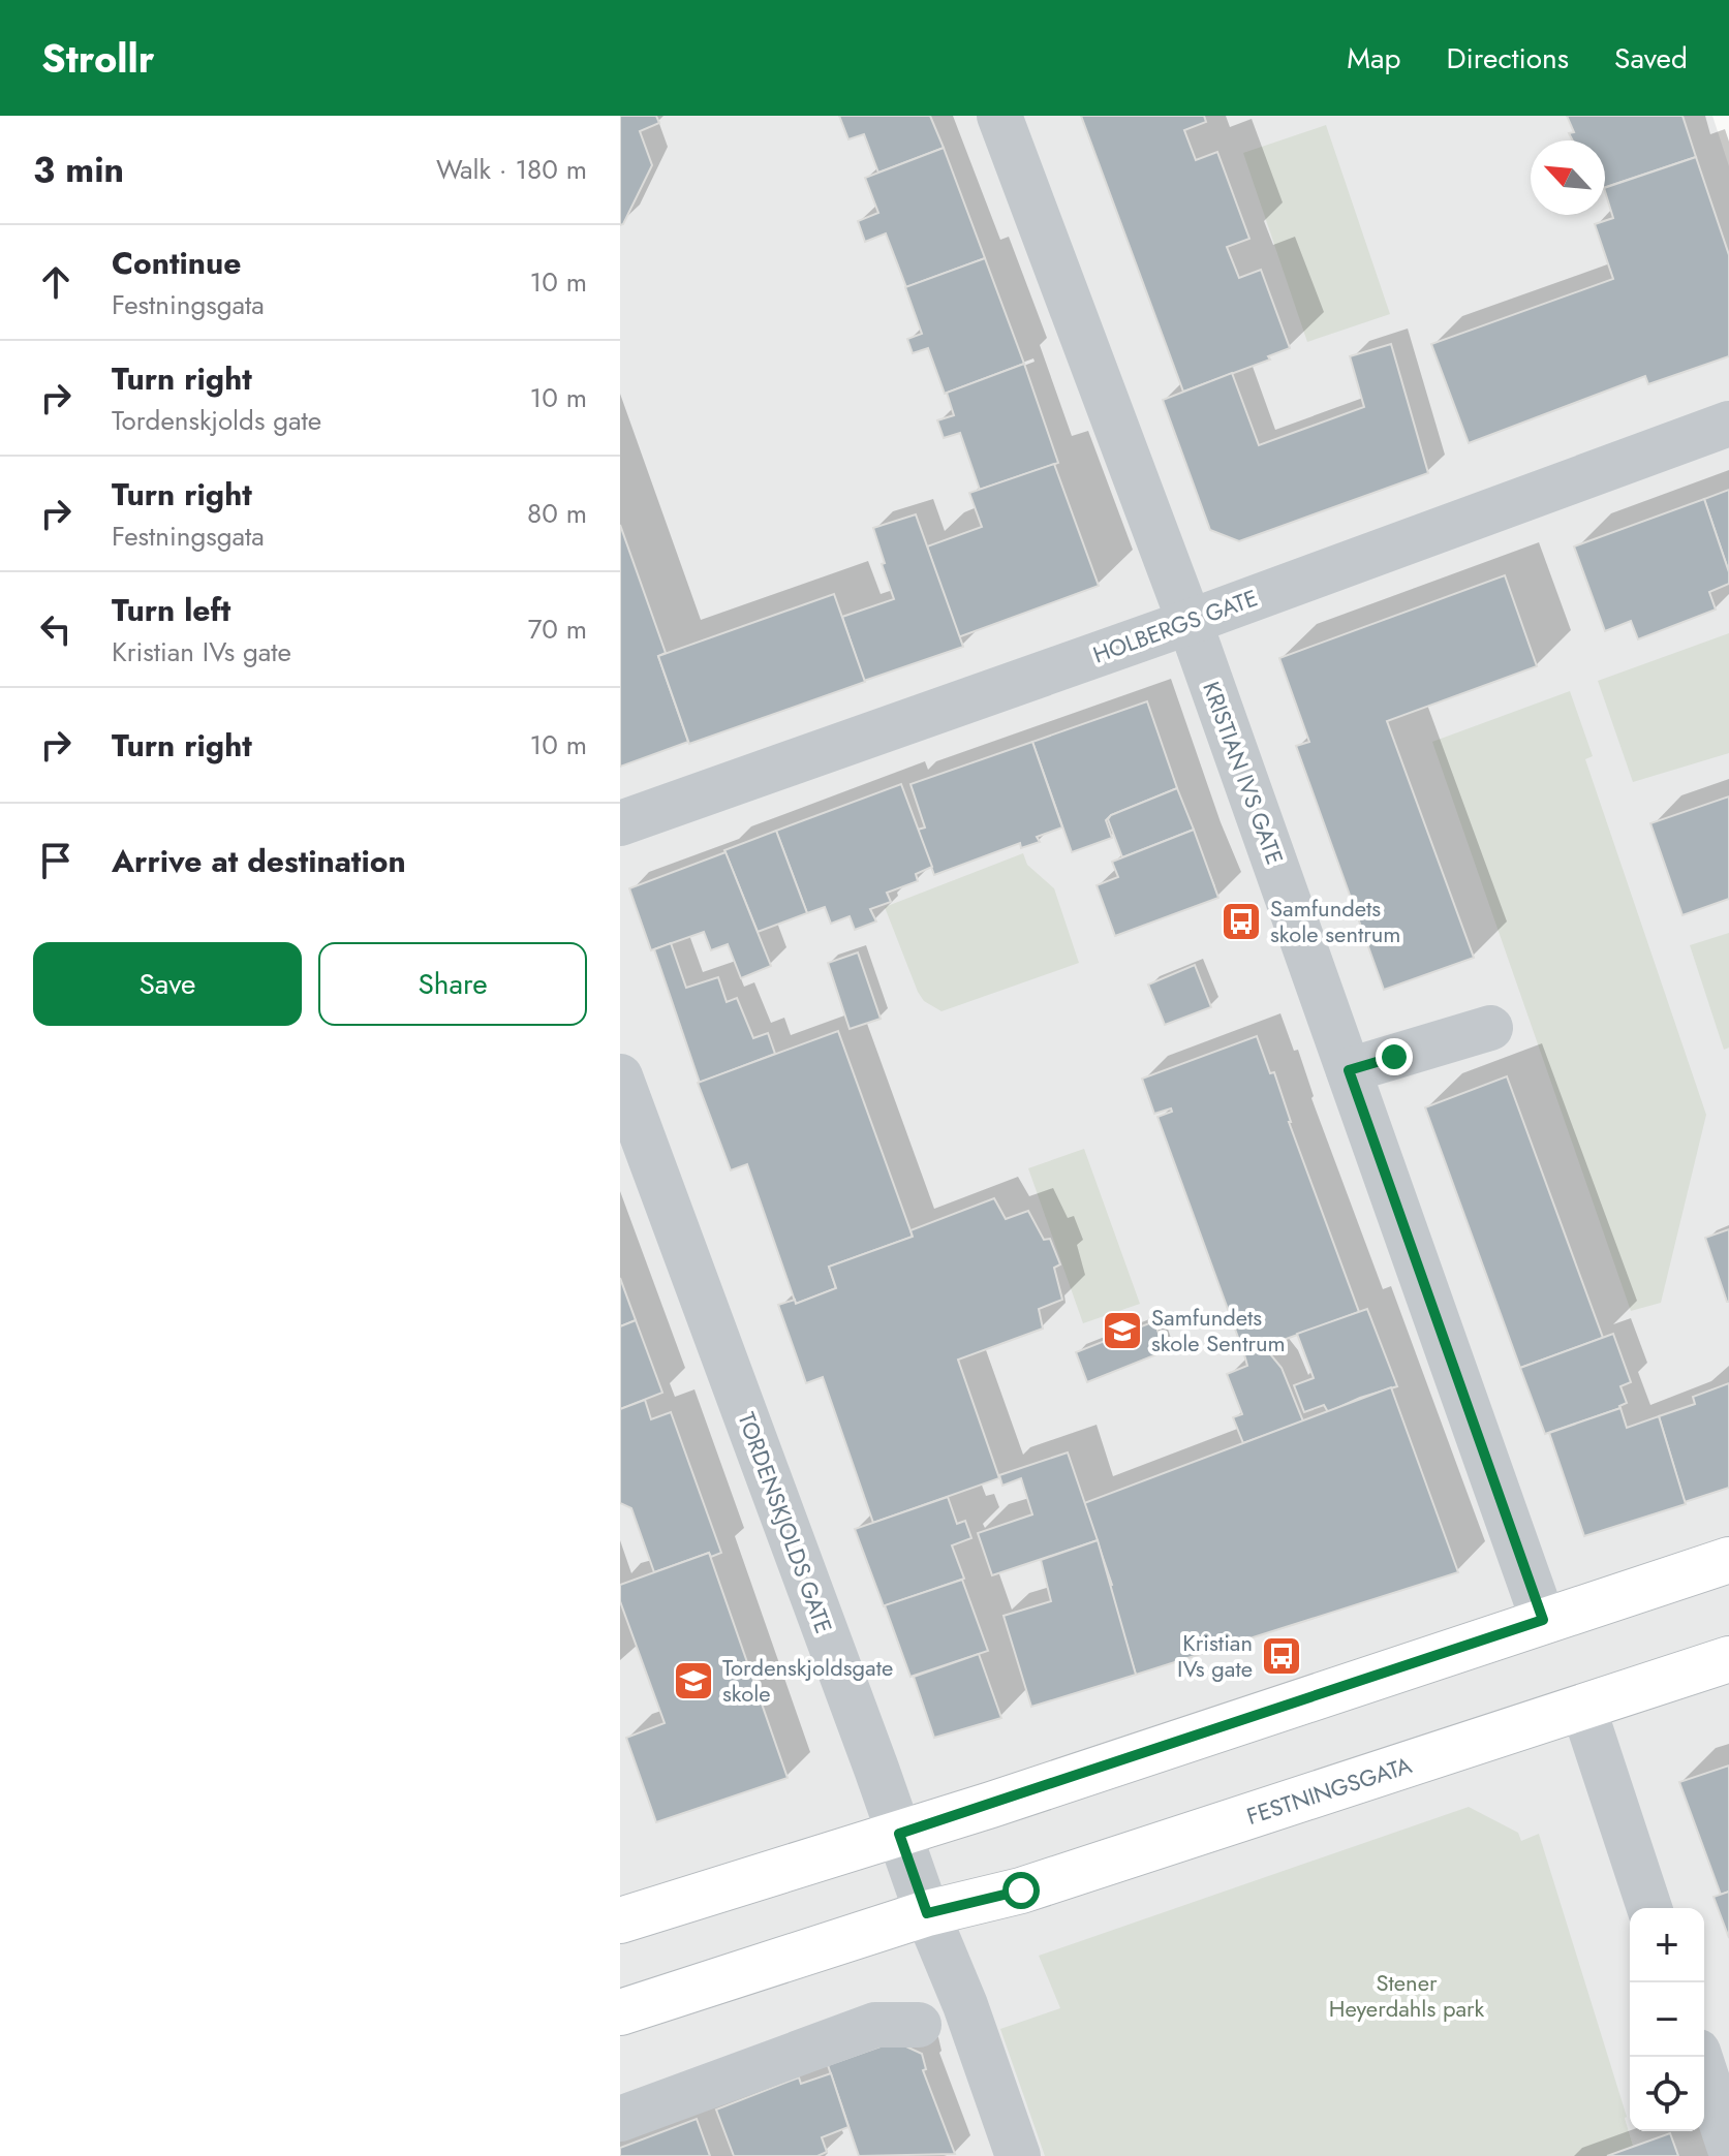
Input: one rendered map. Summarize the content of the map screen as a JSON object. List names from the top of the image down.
{
  "streets": {
    "main road": ["FESTNINGSGATA"],
    "street": ["HOLBERGS GATE", "KRISTIAN IVS GATE", "TORDENSKJOLDS GATE"]
  },
  "crossings": [
    ["HOLBERGS GATE", "KRISTIAN IVS GATE"],
    ["TORDENSKJOLDS GATE", "FESTNINGSGATA"]
  ],
  "parks": ["Stener Heyerdahls park"],
  "places": {
    "bus stop": ["Samfundets skole sentrum", "Kristian IVs gate"],
    "school or university": ["Samfundets skole Sentrum", "Tordenskjoldsgate skole"]
  },
  "north": "top left",
  "page": {
    "header": "Strollr",
    "nav": ["Map", "Directions", "Saved"],
    "heading": ["3 min", "Walk · 180 m"],
    "list": [
      ["Continue", "Festningsgata", "10 m"],
      ["Turn right", "Tordenskjolds gate", "10 m"],
      ["Turn right", "Festningsgata", "80 m"],
      ["Turn left", "Kristian IVs gate", "70 m"],
      ["Turn right", "10 m"],
      "Arrive at destination"
    ],
    "buttons": ["Save", "Share"],
    "map_buttons": ["+", "−"]
  }
}
